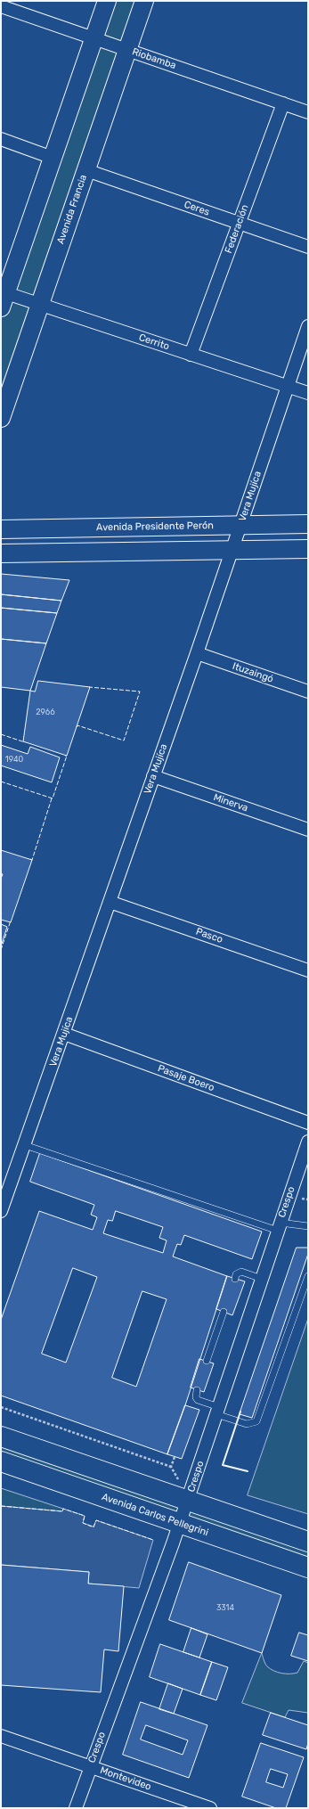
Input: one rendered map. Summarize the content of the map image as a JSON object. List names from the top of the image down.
{
  "streets": {
    "main road": ["Avenida Francia", "Avenida Presidente Perón", "Avenida Carlos Pellegrini"],
    "street": [
      "Riobamba",
      "Ceres",
      "Federación",
      "Cerrito",
      "Vera Mujíca",
      "Ituzaingó",
      "Minerva",
      "Pasco",
      "Pasaje Boero",
      "Crespo",
      "Montevideo"
    ]
  },
  "crossings": [
    ["Riobamba", "Avenida Francia"],
    ["Riobamba", "Federación"],
    ["Ceres", "Avenida Francia"],
    ["Ceres", "Federación"],
    ["Avenida Francia", "Cerrito"],
    ["Federación", "Cerrito"],
    ["Cerrito", "Vera Mujíca"],
    ["Vera Mujíca", "Avenida Presidente Perón"],
    ["Vera Mujíca", "Ituzaingó"],
    ["Vera Mujíca", "Minerva"],
    ["Vera Mujíca", "Pasco"],
    ["Vera Mujíca", "Pasaje Boero"],
    ["Crespo", "Avenida Carlos Pellegrini"],
    ["Crespo", "Montevideo"]
  ],
  "house_numbers": ["2966", "1940", "3314"]
}
